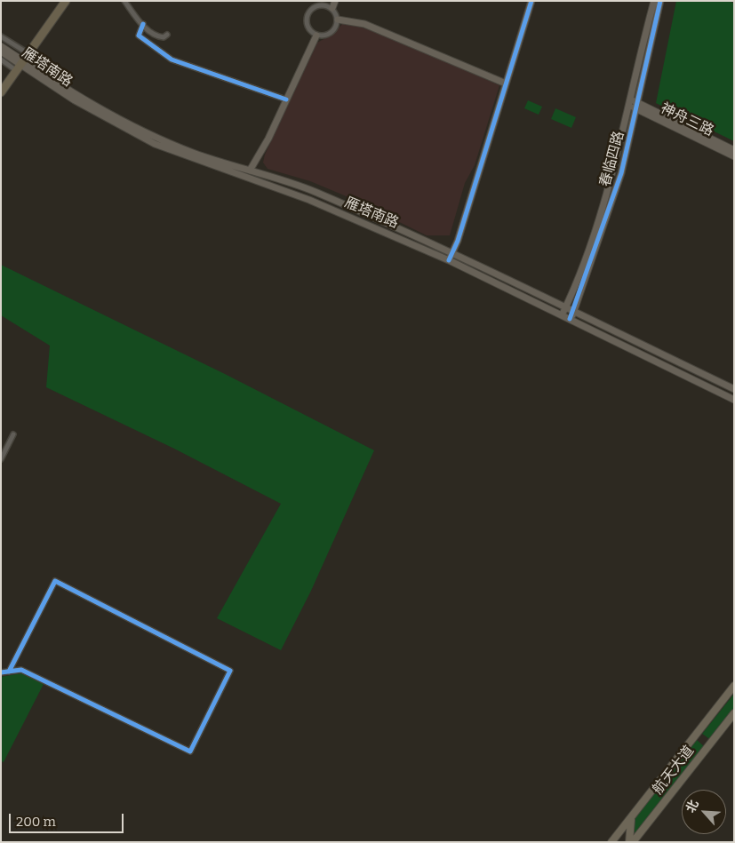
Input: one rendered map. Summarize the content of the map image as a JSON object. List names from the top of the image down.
{
  "streets": {
    "main road": [
      "雁塔南路",
      "神舟三路",
      "春临四路",
      "航天大道"
    ]
  },
  "crossings": [
    ["雁塔南路", "春临四路"],
    ["神舟三路", "春临四路"]
  ],
  "scale_bar": "200 m",
  "north": "top left"
}
